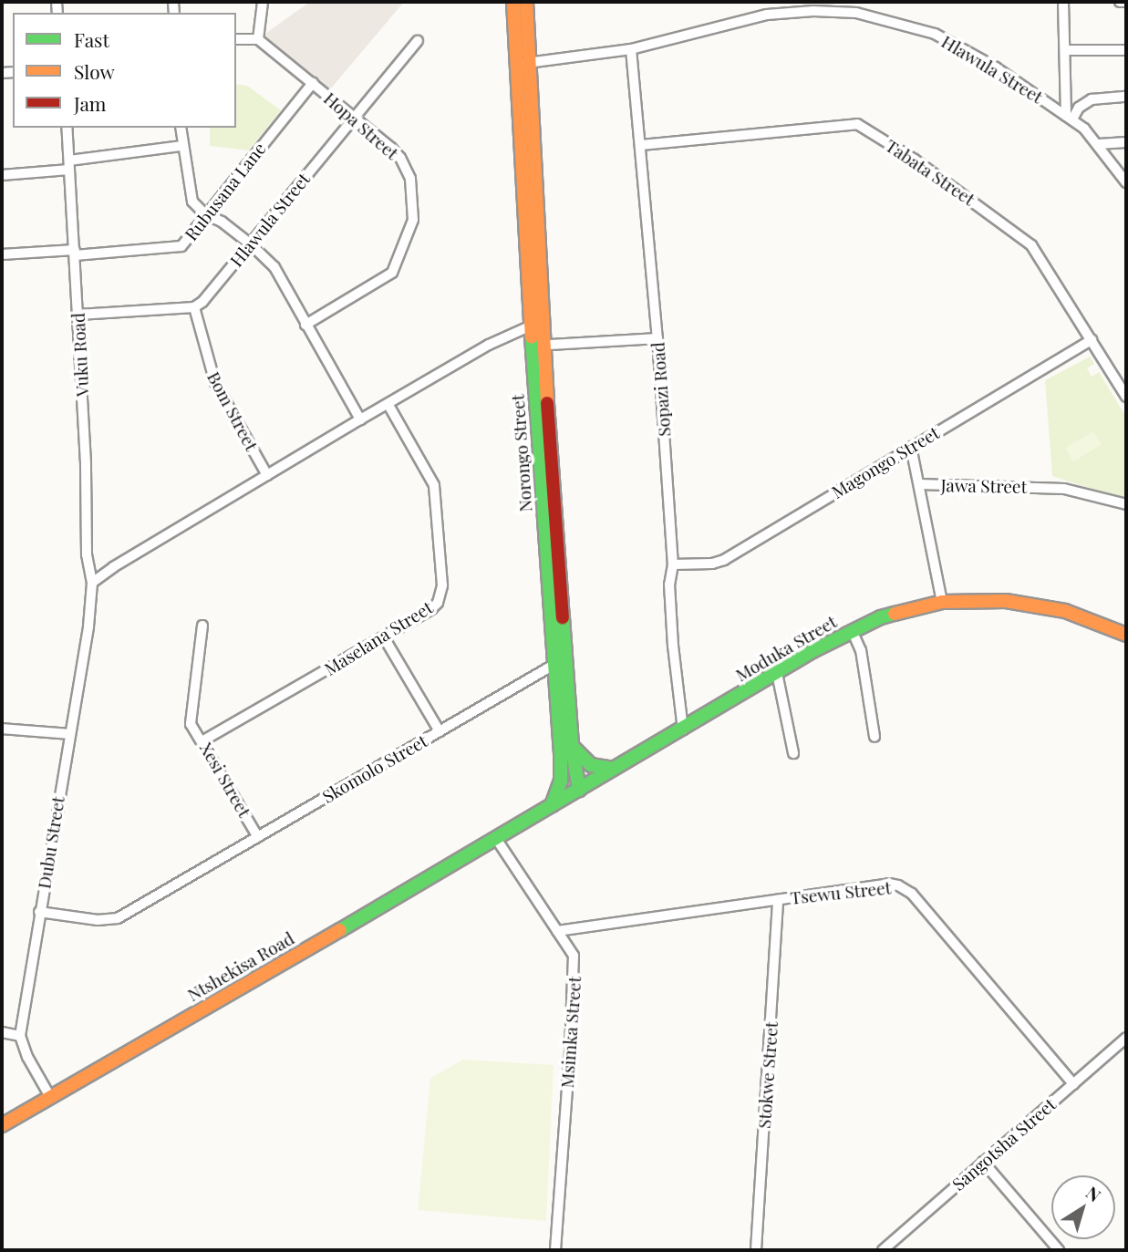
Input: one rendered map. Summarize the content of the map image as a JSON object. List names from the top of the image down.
{
  "streets": {
    "street": [
      "Hlawula Street",
      "Hopa Street",
      "Tabata Street",
      "Rubusana Lane",
      "Vuku Road",
      "Sopazi Road",
      "Bom Street",
      "Norongo Street",
      "Magongo Street",
      "Jawa Street",
      "Maselana Street",
      "Moduka Street",
      "Skomolo Street",
      "Xesi Street",
      "Dubu Street",
      "Tsewu Street",
      "Ntshekisa Road",
      "Msimka Street",
      "Stokwe Street",
      "Sangotsha Street"
    ]
  },
  "crossings": [
    ["Hlawula Street", "Hopa Street"],
    ["Hlawula Street", "Sopazi Road"],
    ["Hlawula Street", "Bom Street"],
    ["Hopa Street", "Rubusana Lane"],
    ["Tabata Street", "Sopazi Road"],
    ["Tabata Street", "Magongo Street"],
    ["Rubusana Lane", "Vuku Road"],
    ["Vuku Road", "Dubu Street"],
    ["Sopazi Road", "Magongo Street"],
    ["Sopazi Road", "Moduka Street"],
    ["Norongo Street", "Moduka Street"],
    ["Norongo Street", "Skomolo Street"],
    ["Magongo Street", "Jawa Street"],
    ["Jawa Street", "Moduka Street"],
    ["Maselana Street", "Xesi Street"],
    ["Moduka Street", "Ntshekisa Road"],
    ["Moduka Street", "Msimka Street"],
    ["Skomolo Street", "Xesi Street"],
    ["Skomolo Street", "Dubu Street"],
    ["Tsewu Street", "Msimka Street"],
    ["Tsewu Street", "Stokwe Street"],
    ["Tsewu Street", "Sangotsha Street"],
    ["Ntshekisa Road", "Msimka Street"]
  ],
  "legend": ["Fast", "Slow", "Jam"],
  "north": "top right"
}
